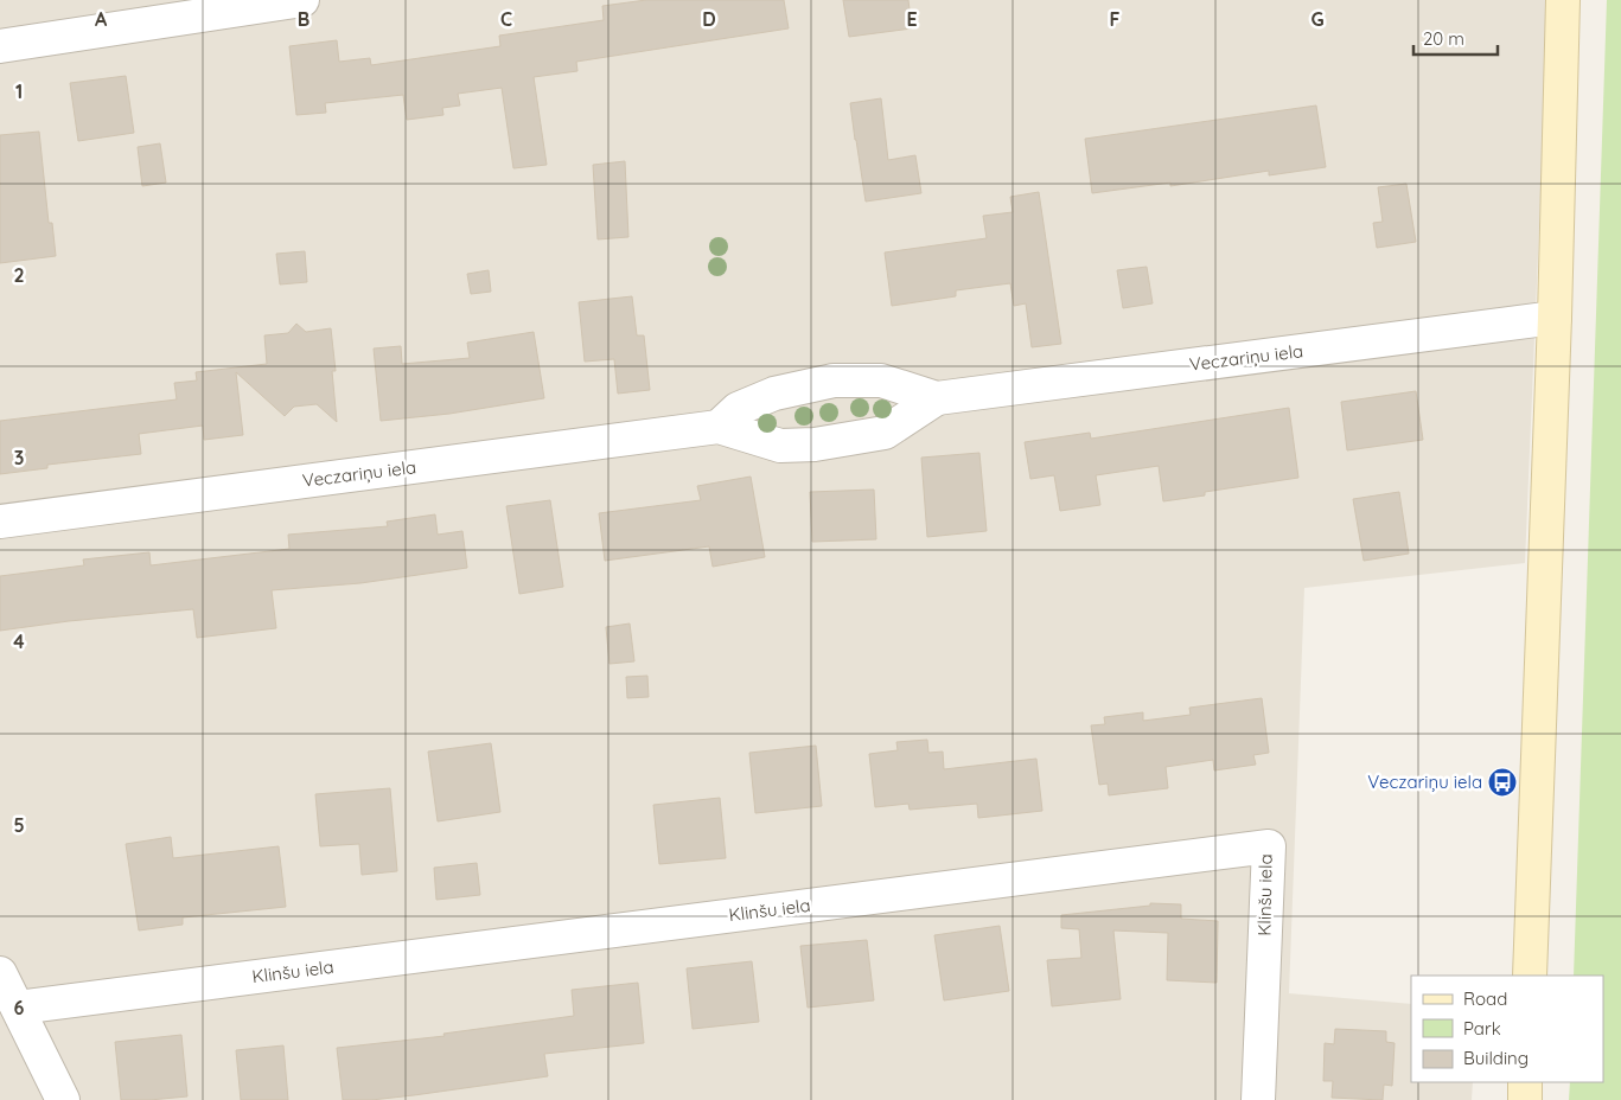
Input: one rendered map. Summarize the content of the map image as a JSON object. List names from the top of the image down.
{
  "streets": {
    "street": ["Veczariņu iela", "Klinšu iela"]
  },
  "places": {
    "bus stop": ["Veczariņu iela"]
  },
  "legend": ["Road", "Park", "Building"],
  "scale_bar": "20 m",
  "grid": {
    "columns": [
      "A",
      "B",
      "C",
      "D",
      "E",
      "F",
      "G"
    ],
    "rows": [
      "1",
      "2",
      "3",
      "4",
      "5",
      "6"
    ]
  }
}
